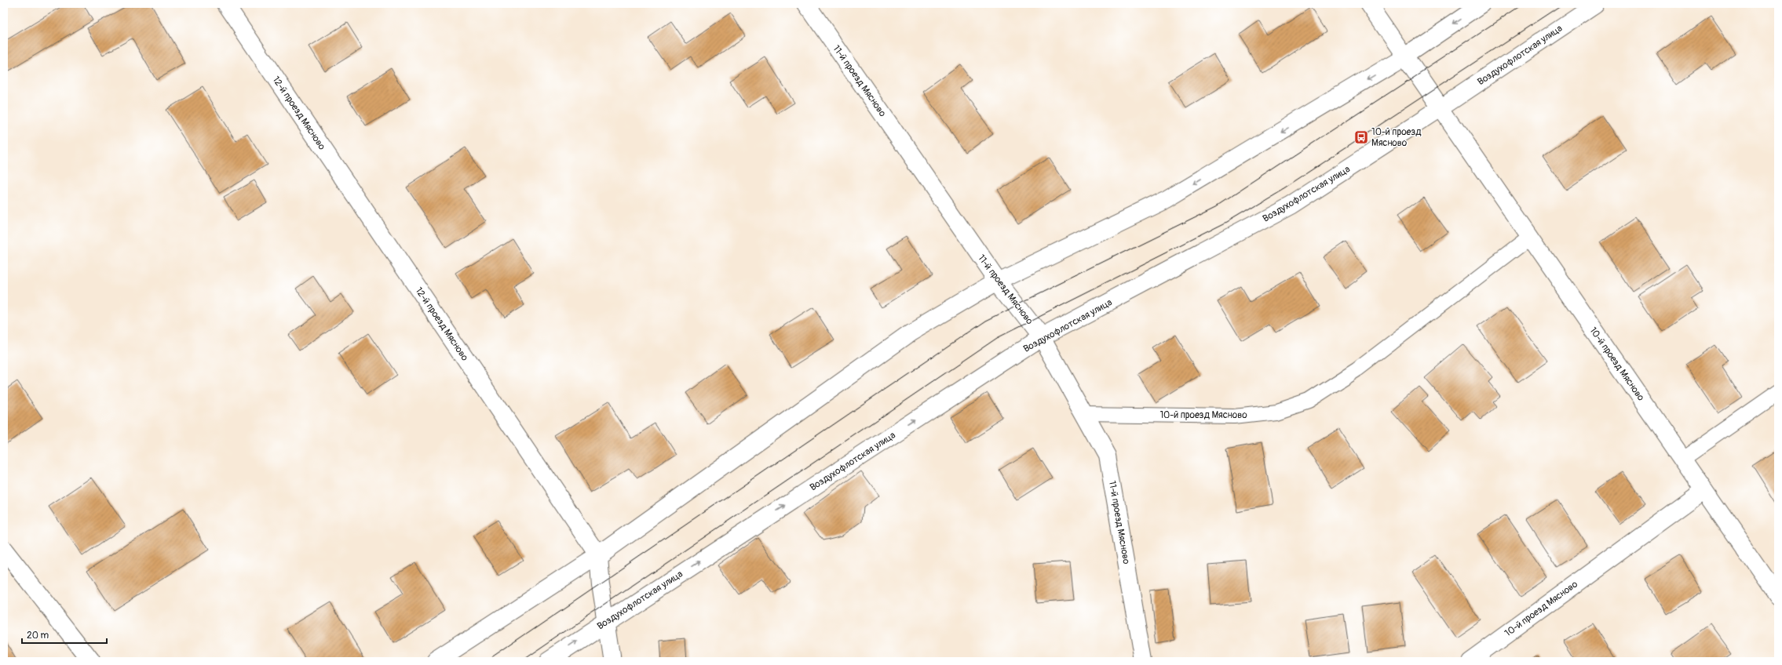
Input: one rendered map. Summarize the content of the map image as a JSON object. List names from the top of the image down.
{
  "streets": {
    "street": [
      "Воздухофлотская улица",
      "11-й проезд Мясново",
      "12-й проезд Мясново",
      "10-й проезд Мясново"
    ]
  },
  "crossings": [
    ["Воздухофлотская улица", "11-й проезд Мясново"],
    ["Воздухофлотская улица", "12-й проезд Мясново"],
    ["Воздухофлотская улица", "10-й проезд Мясново"],
    ["11-й проезд Мясново", "10-й проезд Мясново"]
  ],
  "places": {
    "bus stop": ["10-й проезд Мясново"]
  },
  "scale_bar": "20 m"
}
